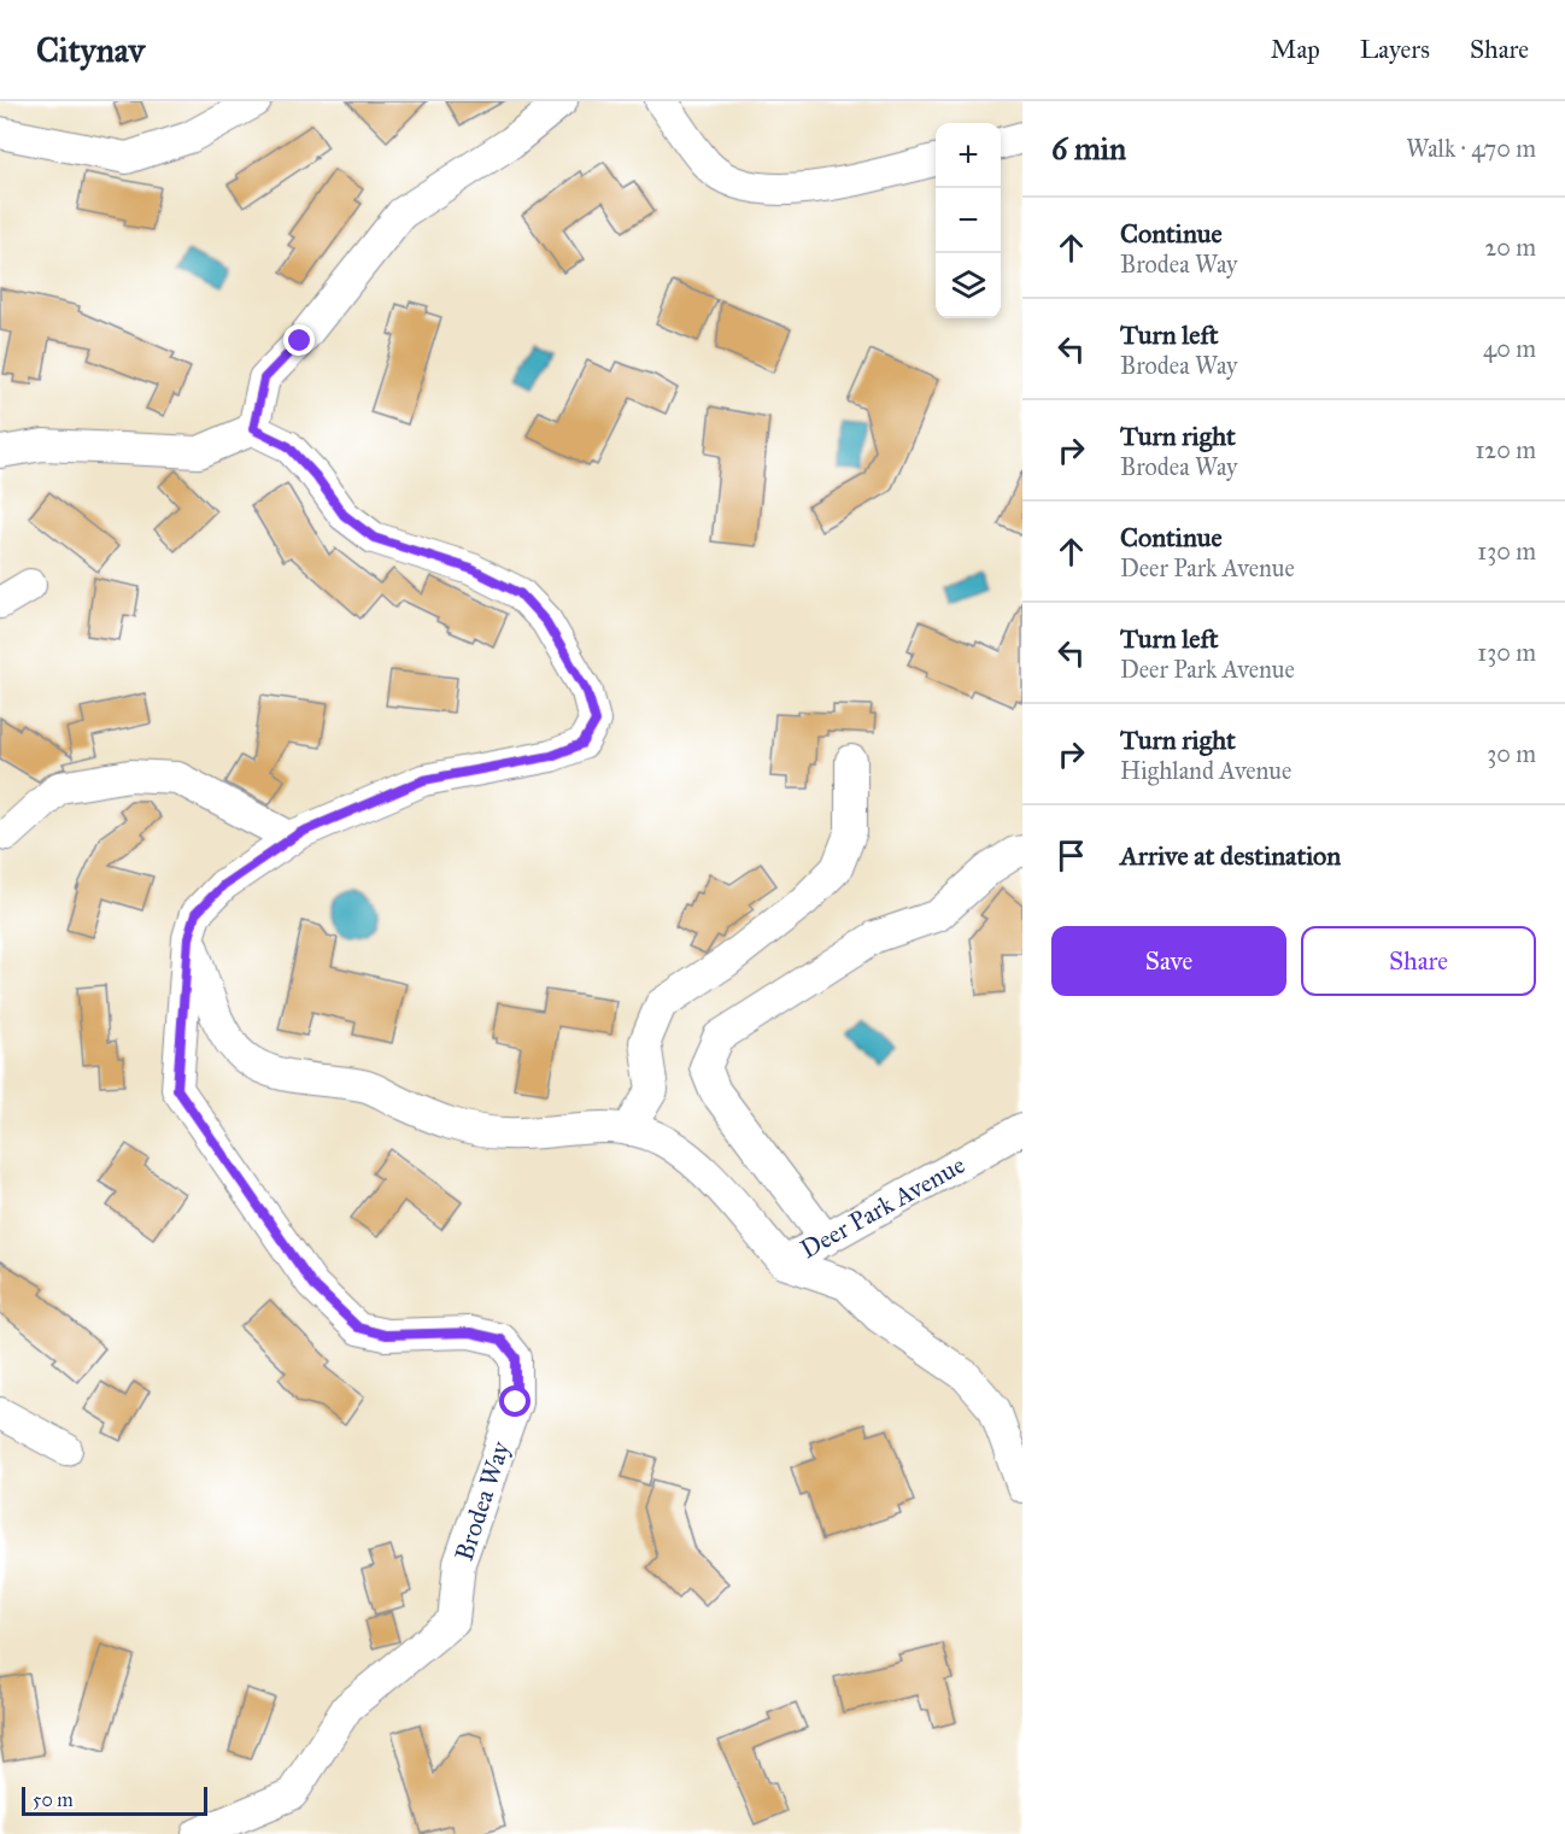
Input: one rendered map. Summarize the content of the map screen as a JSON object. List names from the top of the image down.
{
  "streets": {
    "street": ["Deer Park Avenue", "Brodea Way"]
  },
  "crossings": [
    ["Deer Park Avenue", "Brodea Way"]
  ],
  "scale_bar": "50 m",
  "page": {
    "header": "Citynav",
    "nav": ["Map", "Layers", "Share"],
    "heading": ["6 min", "Walk · 470 m"],
    "map_buttons": ["+", "−"],
    "list": [
      ["Continue", "Brodea Way", "20 m"],
      ["Turn left", "Brodea Way", "40 m"],
      ["Turn right", "Brodea Way", "120 m"],
      ["Continue", "Deer Park Avenue", "130 m"],
      ["Turn left", "Deer Park Avenue", "130 m"],
      ["Turn right", "Highland Avenue", "30 m"],
      "Arrive at destination"
    ],
    "buttons": ["Save", "Share"],
    "scale": "50 m"
  }
}
